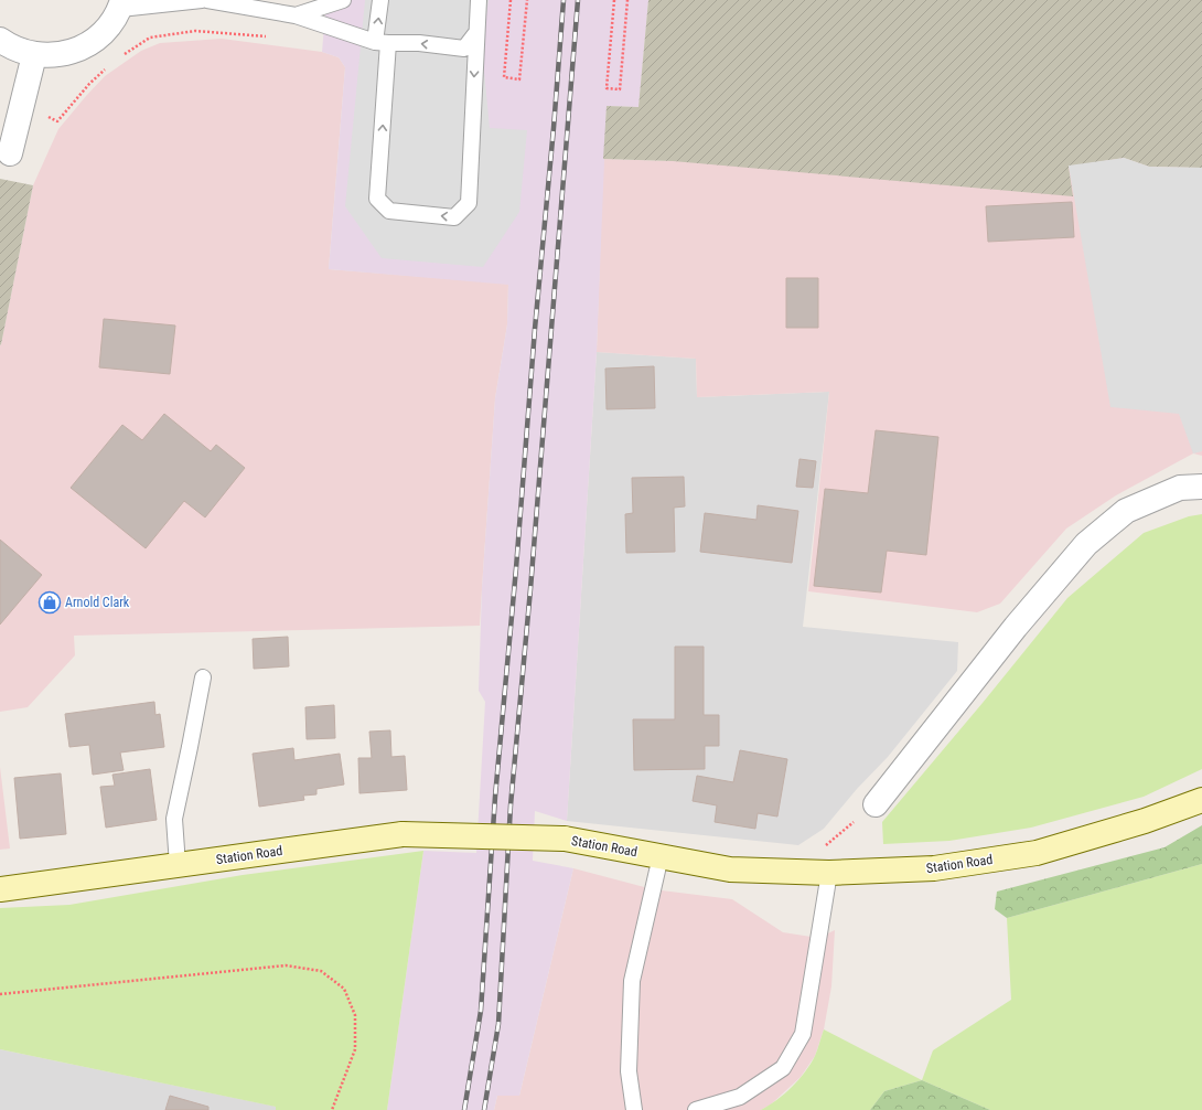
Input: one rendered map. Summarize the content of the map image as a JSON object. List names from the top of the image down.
{
  "streets": {
    "main road": ["Station Road"]
  },
  "places": {
    "shop": ["Arnold Clark"]
  }
}
